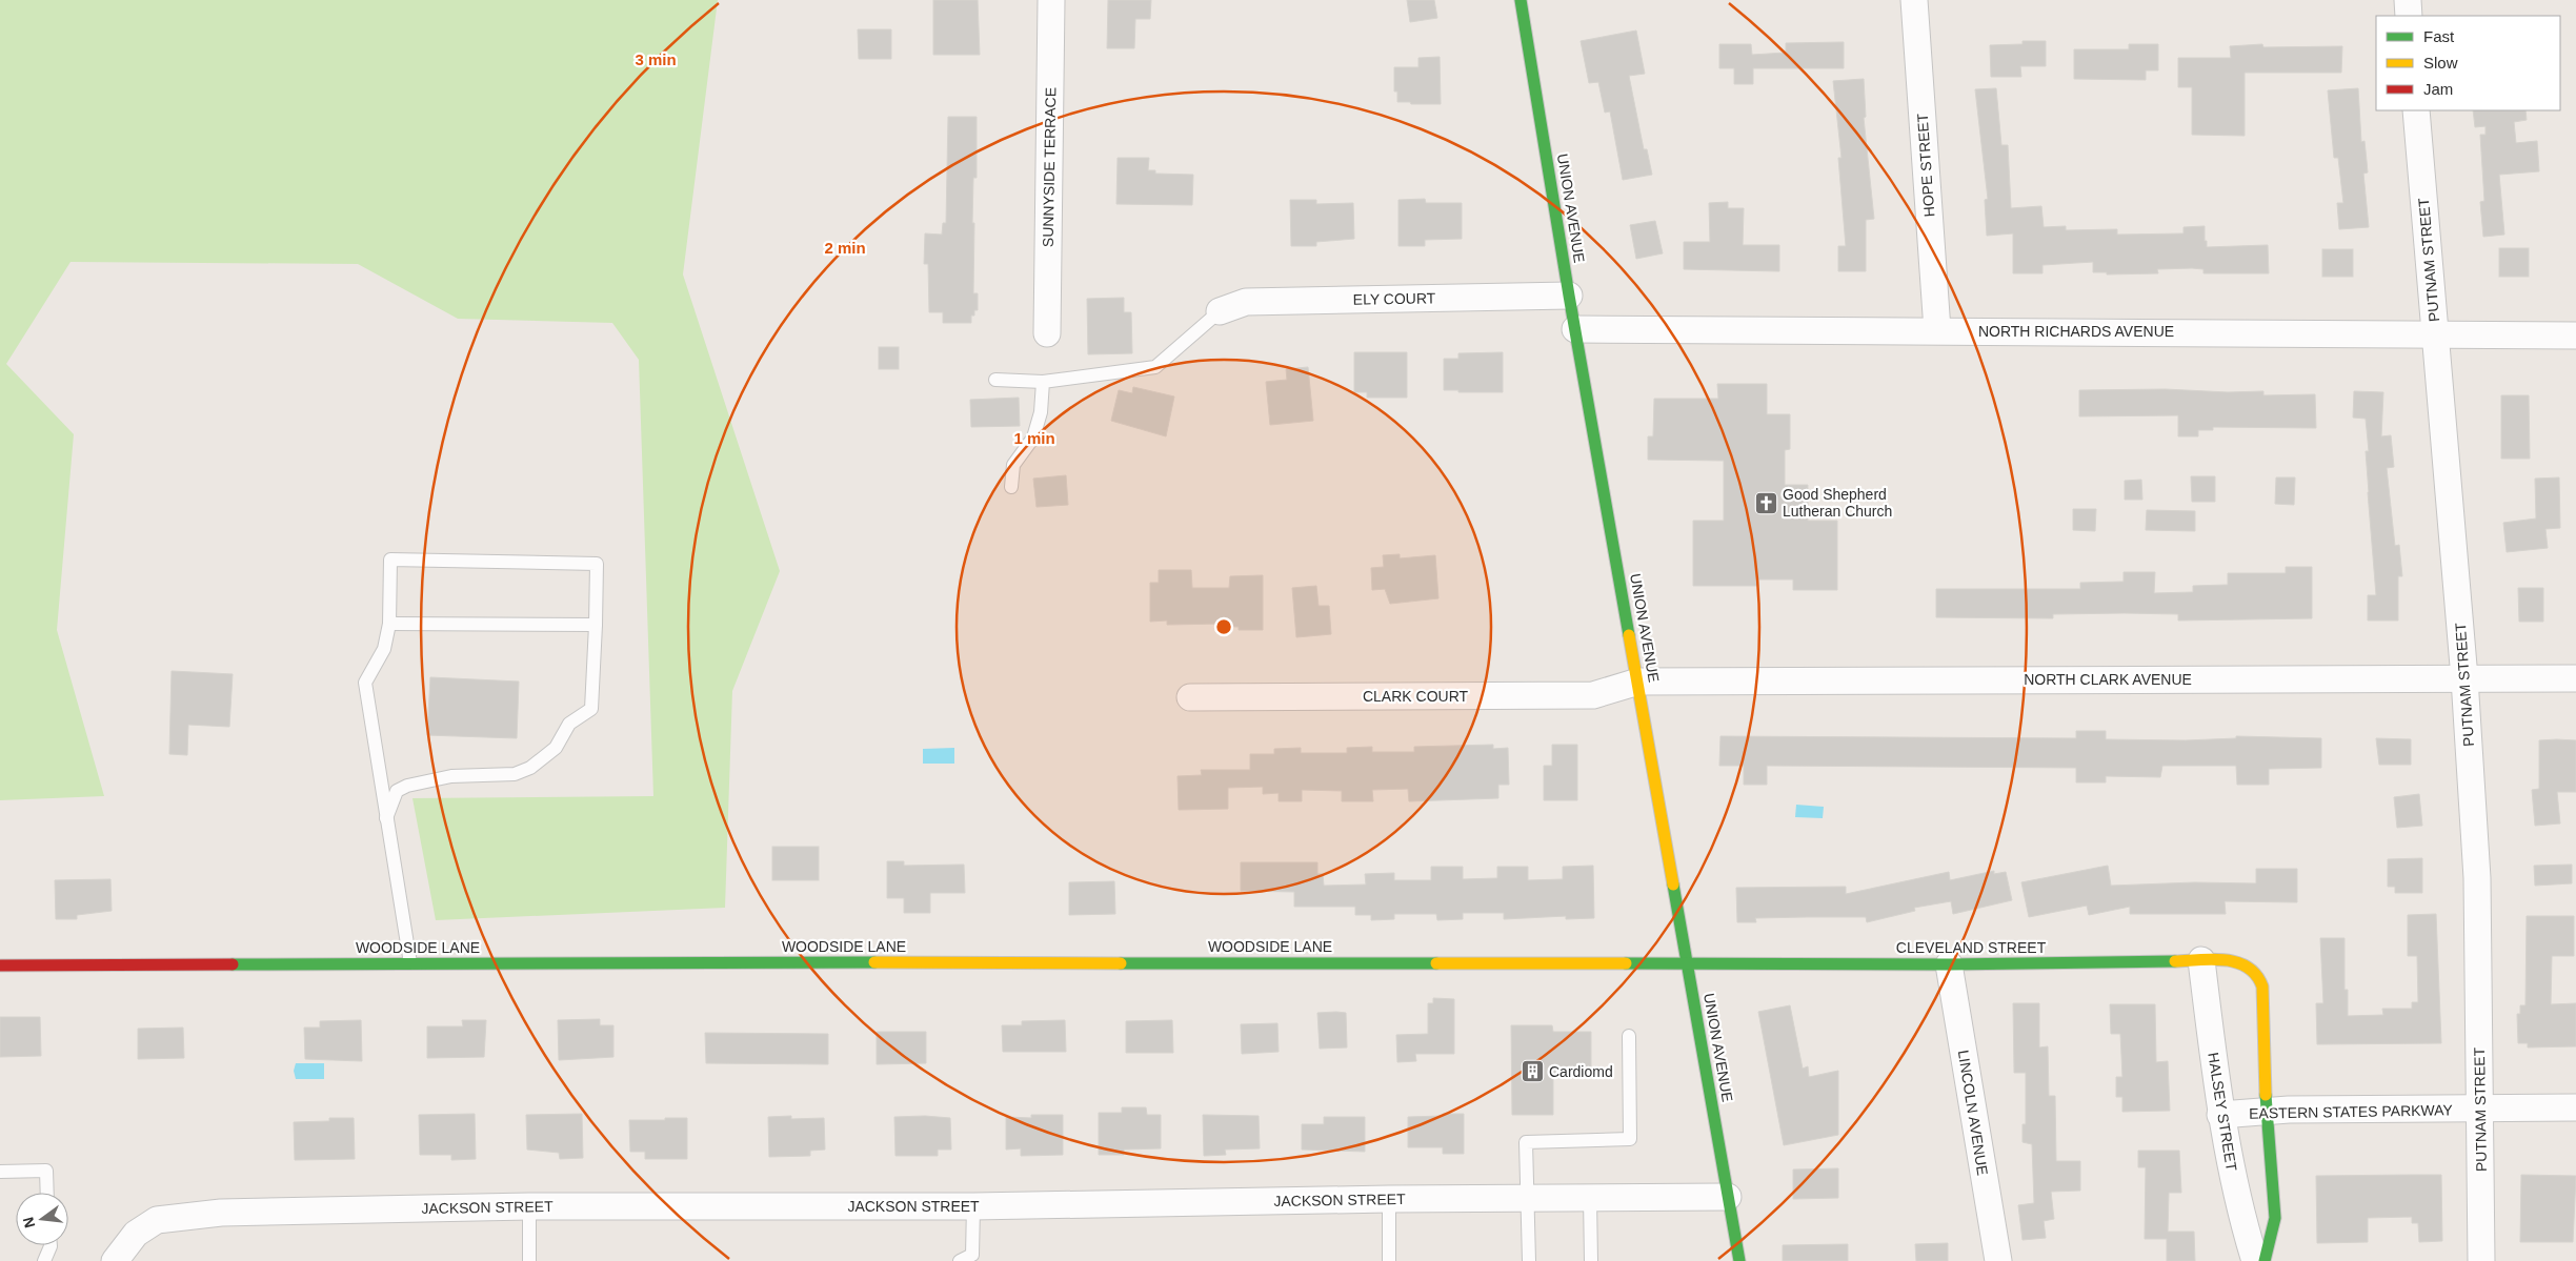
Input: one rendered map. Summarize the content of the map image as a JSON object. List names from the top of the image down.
{
  "streets": {
    "street": [
      "HOPE STREET",
      "SUNNYSIDE TERRACE",
      "UNION AVENUE",
      "PUTNAM STREET",
      "ELY COURT",
      "NORTH RICHARDS AVENUE",
      "NORTH CLARK AVENUE",
      "CLARK COURT",
      "WOODSIDE LANE",
      "CLEVELAND STREET",
      "HALSEY STREET",
      "EASTERN STATES PARKWAY",
      "LINCOLN AVENUE",
      "JACKSON STREET"
    ]
  },
  "crossings": [
    ["HOPE STREET", "NORTH RICHARDS AVENUE"],
    ["UNION AVENUE", "ELY COURT"],
    ["UNION AVENUE", "NORTH RICHARDS AVENUE"],
    ["UNION AVENUE", "NORTH CLARK AVENUE"],
    ["UNION AVENUE", "CLARK COURT"],
    ["UNION AVENUE", "WOODSIDE LANE"],
    ["UNION AVENUE", "CLEVELAND STREET"],
    ["UNION AVENUE", "JACKSON STREET"],
    ["PUTNAM STREET", "NORTH RICHARDS AVENUE"],
    ["PUTNAM STREET", "NORTH CLARK AVENUE"],
    ["PUTNAM STREET", "EASTERN STATES PARKWAY"],
    ["NORTH CLARK AVENUE", "CLARK COURT"],
    ["WOODSIDE LANE", "CLEVELAND STREET"],
    ["CLEVELAND STREET", "HALSEY STREET"],
    ["CLEVELAND STREET", "EASTERN STATES PARKWAY"],
    ["CLEVELAND STREET", "LINCOLN AVENUE"],
    ["HALSEY STREET", "EASTERN STATES PARKWAY"]
  ],
  "places": {
    "church": ["Good Shepherd Lutheran Church"],
    "building": ["Cardiomd"]
  },
  "legend": ["Fast", "Slow", "Jam"],
  "north": "left",
  "rings": ["3 min", "2 min", "1 min"]
}
